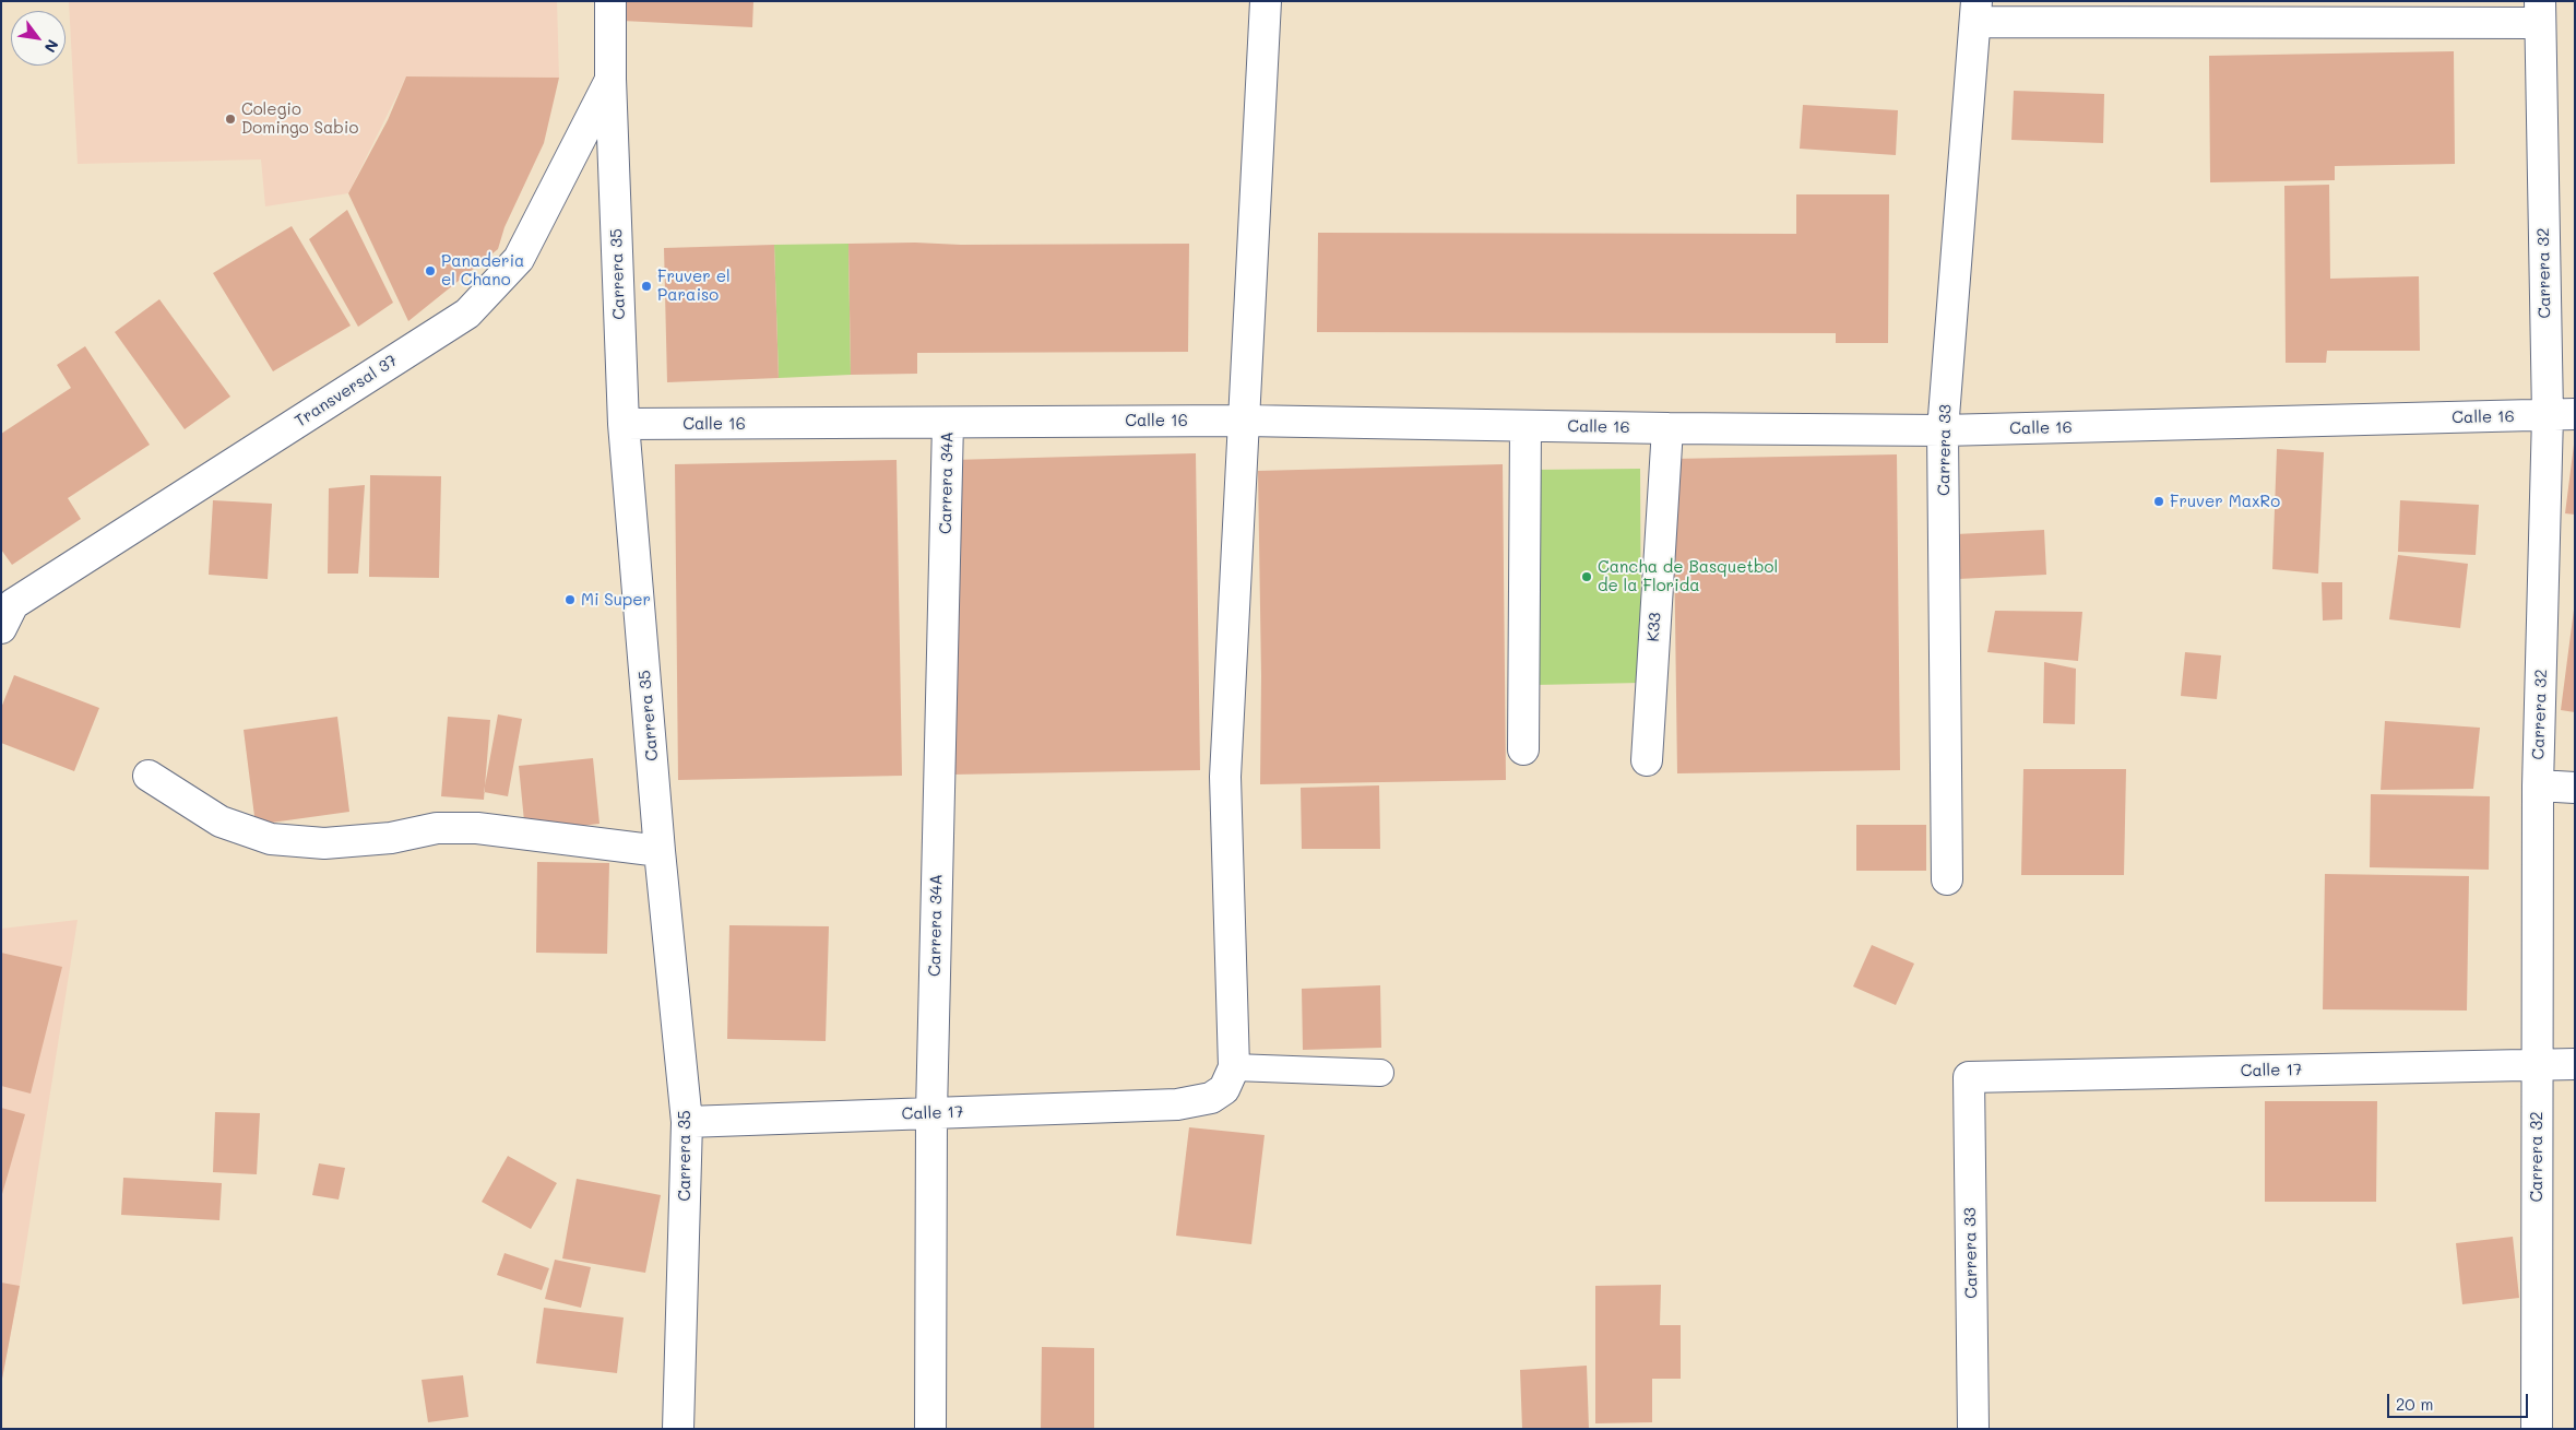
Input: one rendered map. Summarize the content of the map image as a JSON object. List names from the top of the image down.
{
  "streets": {
    "street": [
      "Carrera 32",
      "Carrera 35",
      "Transversal 37",
      "Calle 16",
      "Carrera 33",
      "Carrera 34A",
      "K33",
      "Calle 17"
    ]
  },
  "crossings": [
    ["Carrera 32", "Calle 16"],
    ["Carrera 32", "Calle 17"],
    ["Carrera 35", "Transversal 37"],
    ["Carrera 35", "Calle 16"],
    ["Carrera 35", "Calle 17"],
    ["Calle 16", "Carrera 33"],
    ["Calle 16", "Carrera 34A"],
    ["Calle 16", "K33"],
    ["Carrera 33", "Calle 17"],
    ["Carrera 34A", "Calle 17"]
  ],
  "places": [
    "Colegio Domingo Sabio",
    "Panaderia el Chano",
    "Fruver el Paraiso",
    "Fruver MaxRo",
    "Cancha de Basquetbol de la Florida",
    "Mi Super"
  ],
  "scale_bar": "20 m",
  "north": "bottom right"
}
